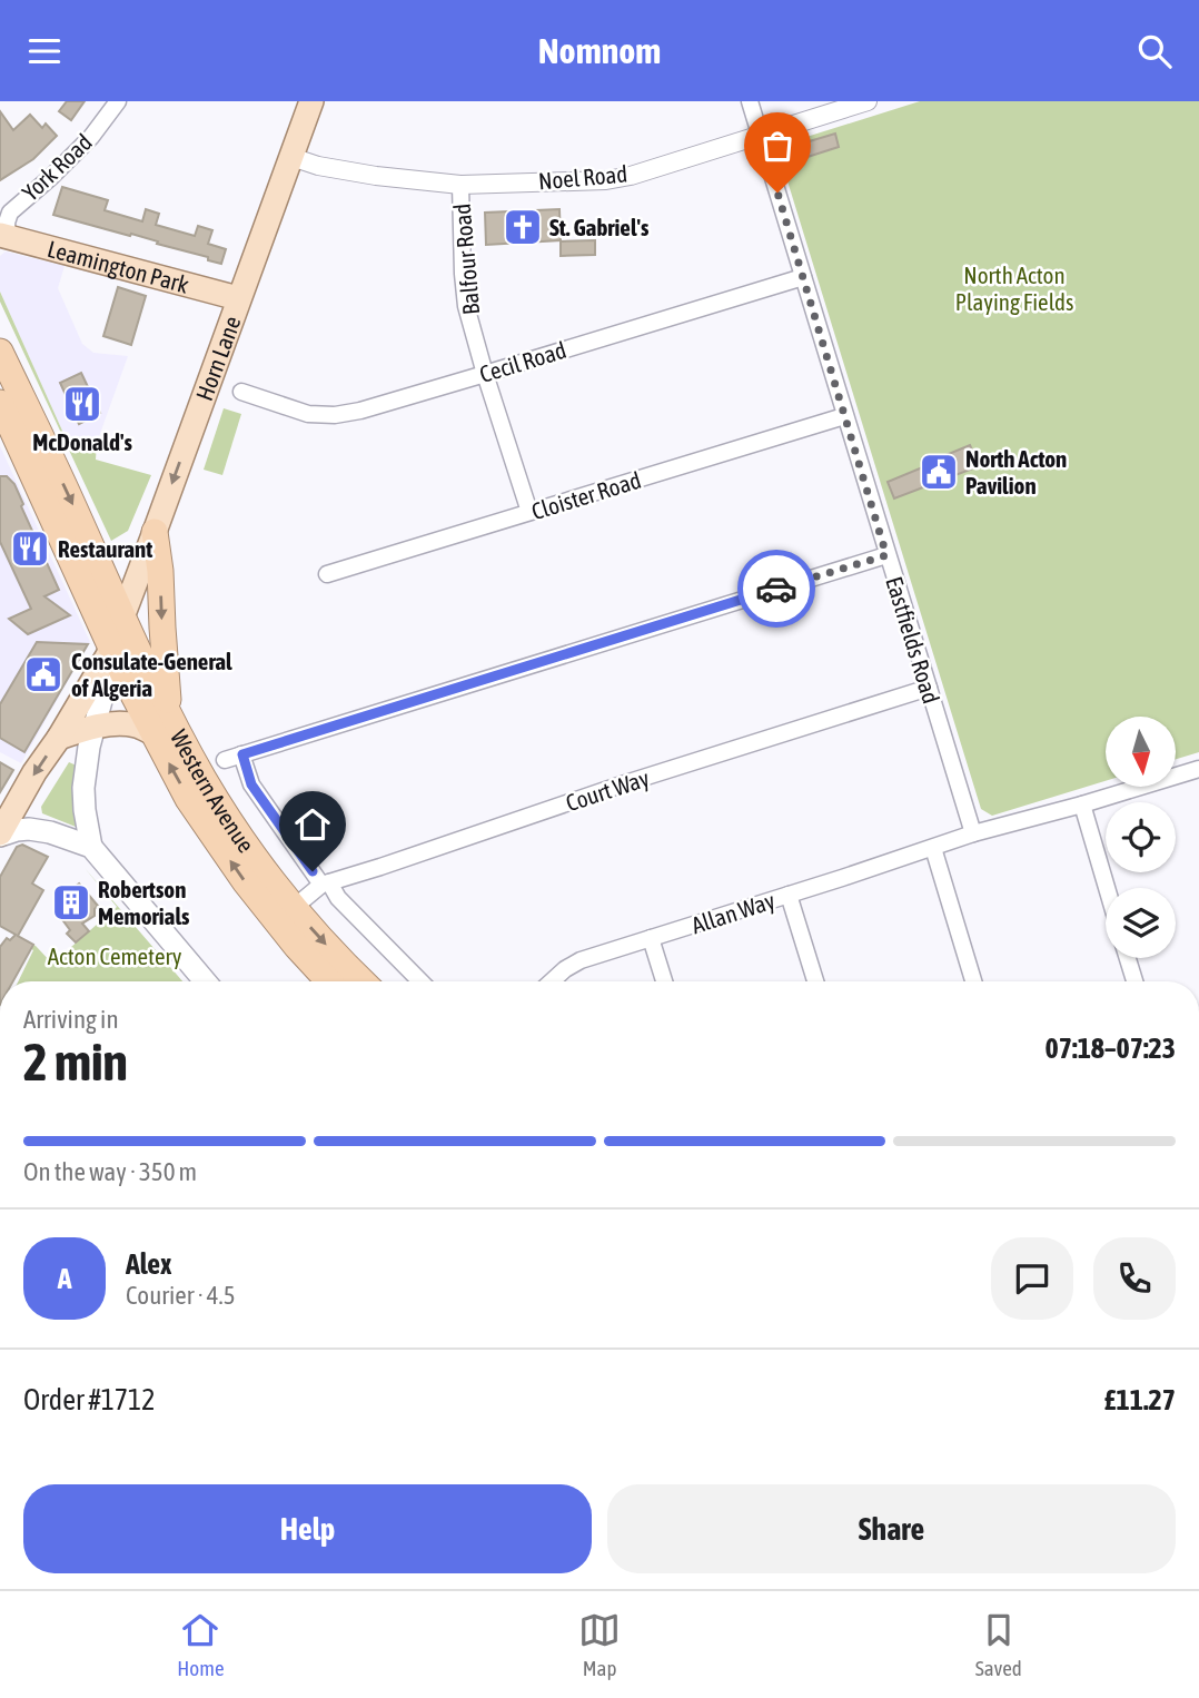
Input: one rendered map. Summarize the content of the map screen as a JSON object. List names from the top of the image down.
{
  "streets": {
    "highway": ["Western Avenue"],
    "main road": ["Leamington Park", "Horn Lane"],
    "street": [
      "York Road",
      "Noel Road",
      "Balfour Road",
      "Cecil Road",
      "Cloister Road",
      "Eastfields Road",
      "Court Way",
      "Allan Way"
    ]
  },
  "crossings": [
    ["York Road", "Leamington Park"],
    ["Noel Road", "Balfour Road"],
    ["Noel Road", "Horn Lane"],
    ["Noel Road", "Eastfields Road"],
    ["Balfour Road", "Cecil Road"],
    ["Balfour Road", "Cloister Road"],
    ["Leamington Park", "Horn Lane"],
    ["Horn Lane", "Western Avenue"],
    ["Cecil Road", "Eastfields Road"],
    ["Cloister Road", "Eastfields Road"],
    ["Eastfields Road", "Court Way"],
    ["Eastfields Road", "Allan Way"],
    ["Court Way", "Western Avenue"]
  ],
  "one_way": ["Horn Lane"],
  "parks": ["North Acton Playing Fields", "Acton Cemetery"],
  "places": {
    "church": ["St. Gabriel's"],
    "restaurant": ["McDonald's", "Restaurant"],
    "public building": ["North Acton Pavilion", "Consulate-General of Algeria"],
    "building": ["Robertson Memorials"]
  },
  "north": "bottom",
  "page": {
    "header": "Nomnom",
    "heading": ["2 min", "Arriving in", "07:18–07:23"],
    "panel": [
      "Alex",
      "Courier · 4.5",
      "Order #1712",
      "£11.27"
    ],
    "bar": "On the way · 350 m",
    "round": "A",
    "buttons": ["Help", "Share"],
    "tabs": ["Home", "Map", "Saved"]
  }
}
